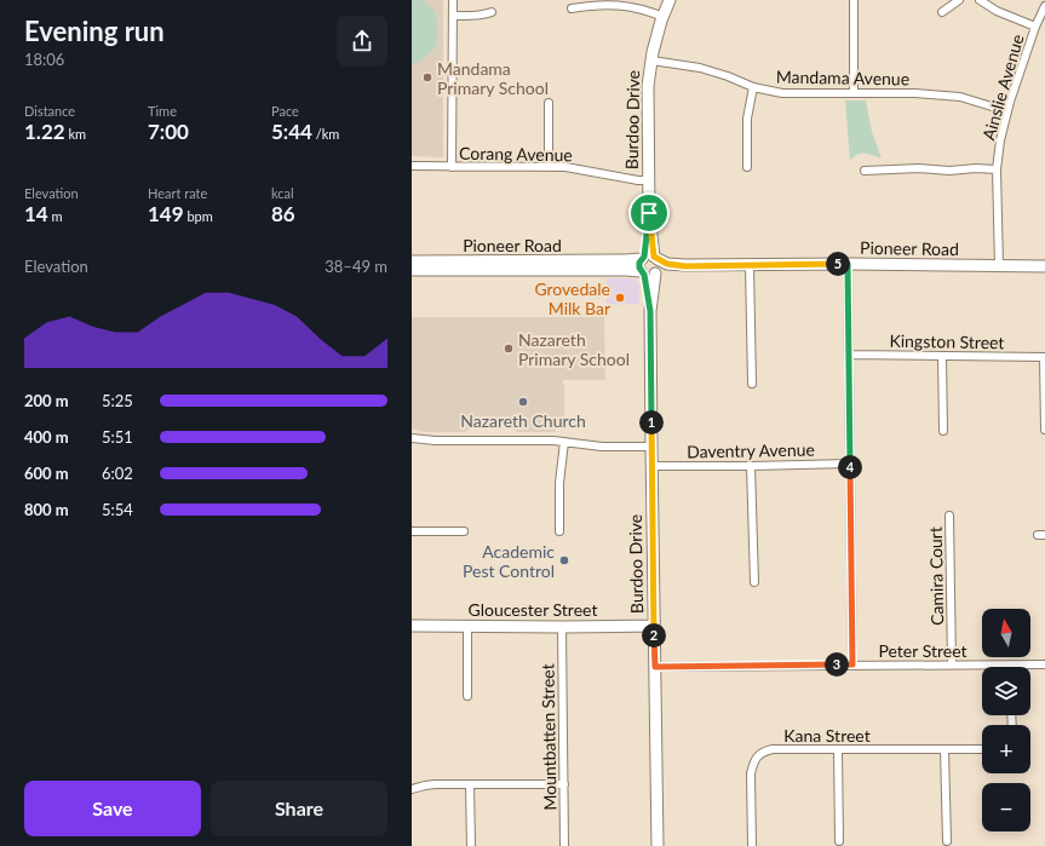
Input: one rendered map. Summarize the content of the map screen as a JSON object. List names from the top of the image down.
{
  "streets": {
    "street": [
      "Mandama Avenue",
      "Ainslie Avenue",
      "Burdoo Drive",
      "Corang Avenue",
      "Pioneer Road",
      "Kingston Street",
      "Daventry Avenue",
      "Camira Court",
      "Gloucester Street",
      "Peter Street",
      "Kana Street",
      "Mountbatten Street"
    ]
  },
  "crossings": [
    ["Mandama Avenue", "Ainslie Avenue"],
    ["Mandama Avenue", "Burdoo Drive"],
    ["Ainslie Avenue", "Pioneer Road"],
    ["Burdoo Drive", "Corang Avenue"],
    ["Burdoo Drive", "Pioneer Road"],
    ["Burdoo Drive", "Daventry Avenue"],
    ["Burdoo Drive", "Gloucester Street"],
    ["Burdoo Drive", "Peter Street"],
    ["Camira Court", "Peter Street"],
    ["Gloucester Street", "Mountbatten Street"]
  ],
  "places": [
    "Mandama Primary School",
    "Grovedale Milk Bar",
    "Nazareth Primary School",
    "Nazareth Church",
    "Academic Pest Control"
  ],
  "north": "top",
  "page": {
    "heading": ["Evening run", "18:06"],
    "stats": [
      ["Distance", "1.22 km"],
      ["Time", "7:00"],
      ["Pace", "5:44 /km"],
      ["Elevation", "14 m"],
      ["Heart rate", "149 bpm"],
      ["kcal", "86"]
    ],
    "chart": ["Elevation", "38–49 m"],
    "pins": [
      "5",
      "1",
      "4",
      "2",
      "3"
    ],
    "list": [
      {
        "name": "200 m",
        "note": "5:25"
      },
      {
        "name": "400 m",
        "note": "5:51"
      },
      {
        "name": "600 m",
        "note": "6:02"
      },
      {
        "name": "800 m",
        "note": "5:54"
      }
    ],
    "map_buttons": ["+", "−"],
    "buttons": ["Save", "Share"]
  }
}
